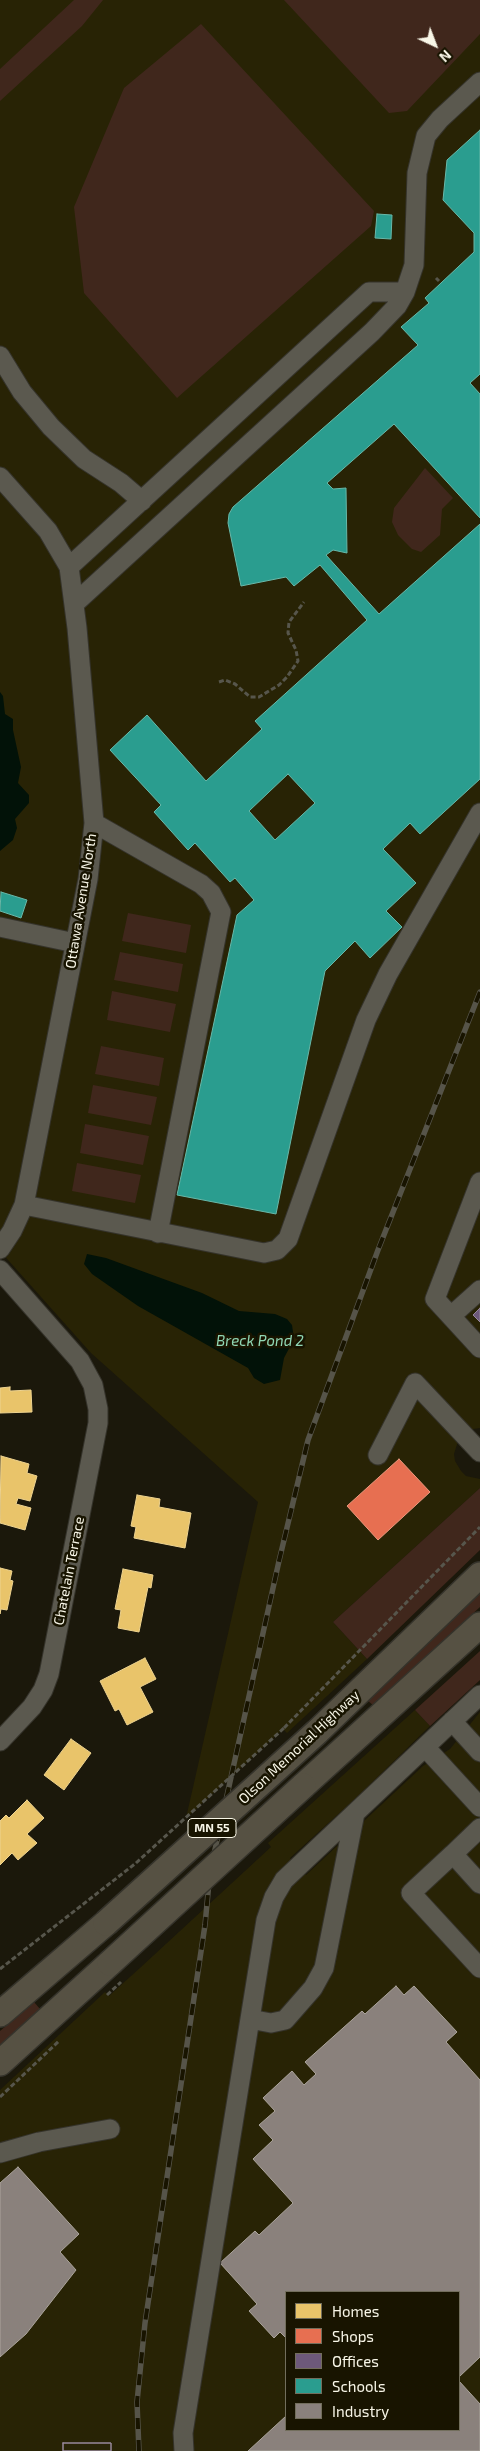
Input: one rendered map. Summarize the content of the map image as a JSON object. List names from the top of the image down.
{
  "streets": {
    "main road": ["Olson Memorial Highway", "MN 55"],
    "street": ["Ottawa Avenue North", "Chatelain Terrace"]
  },
  "water": ["Breck Pond 2"],
  "legend": [
    "Homes",
    "Shops",
    "Offices",
    "Schools",
    "Industry"
  ],
  "north": "bottom right"
}
